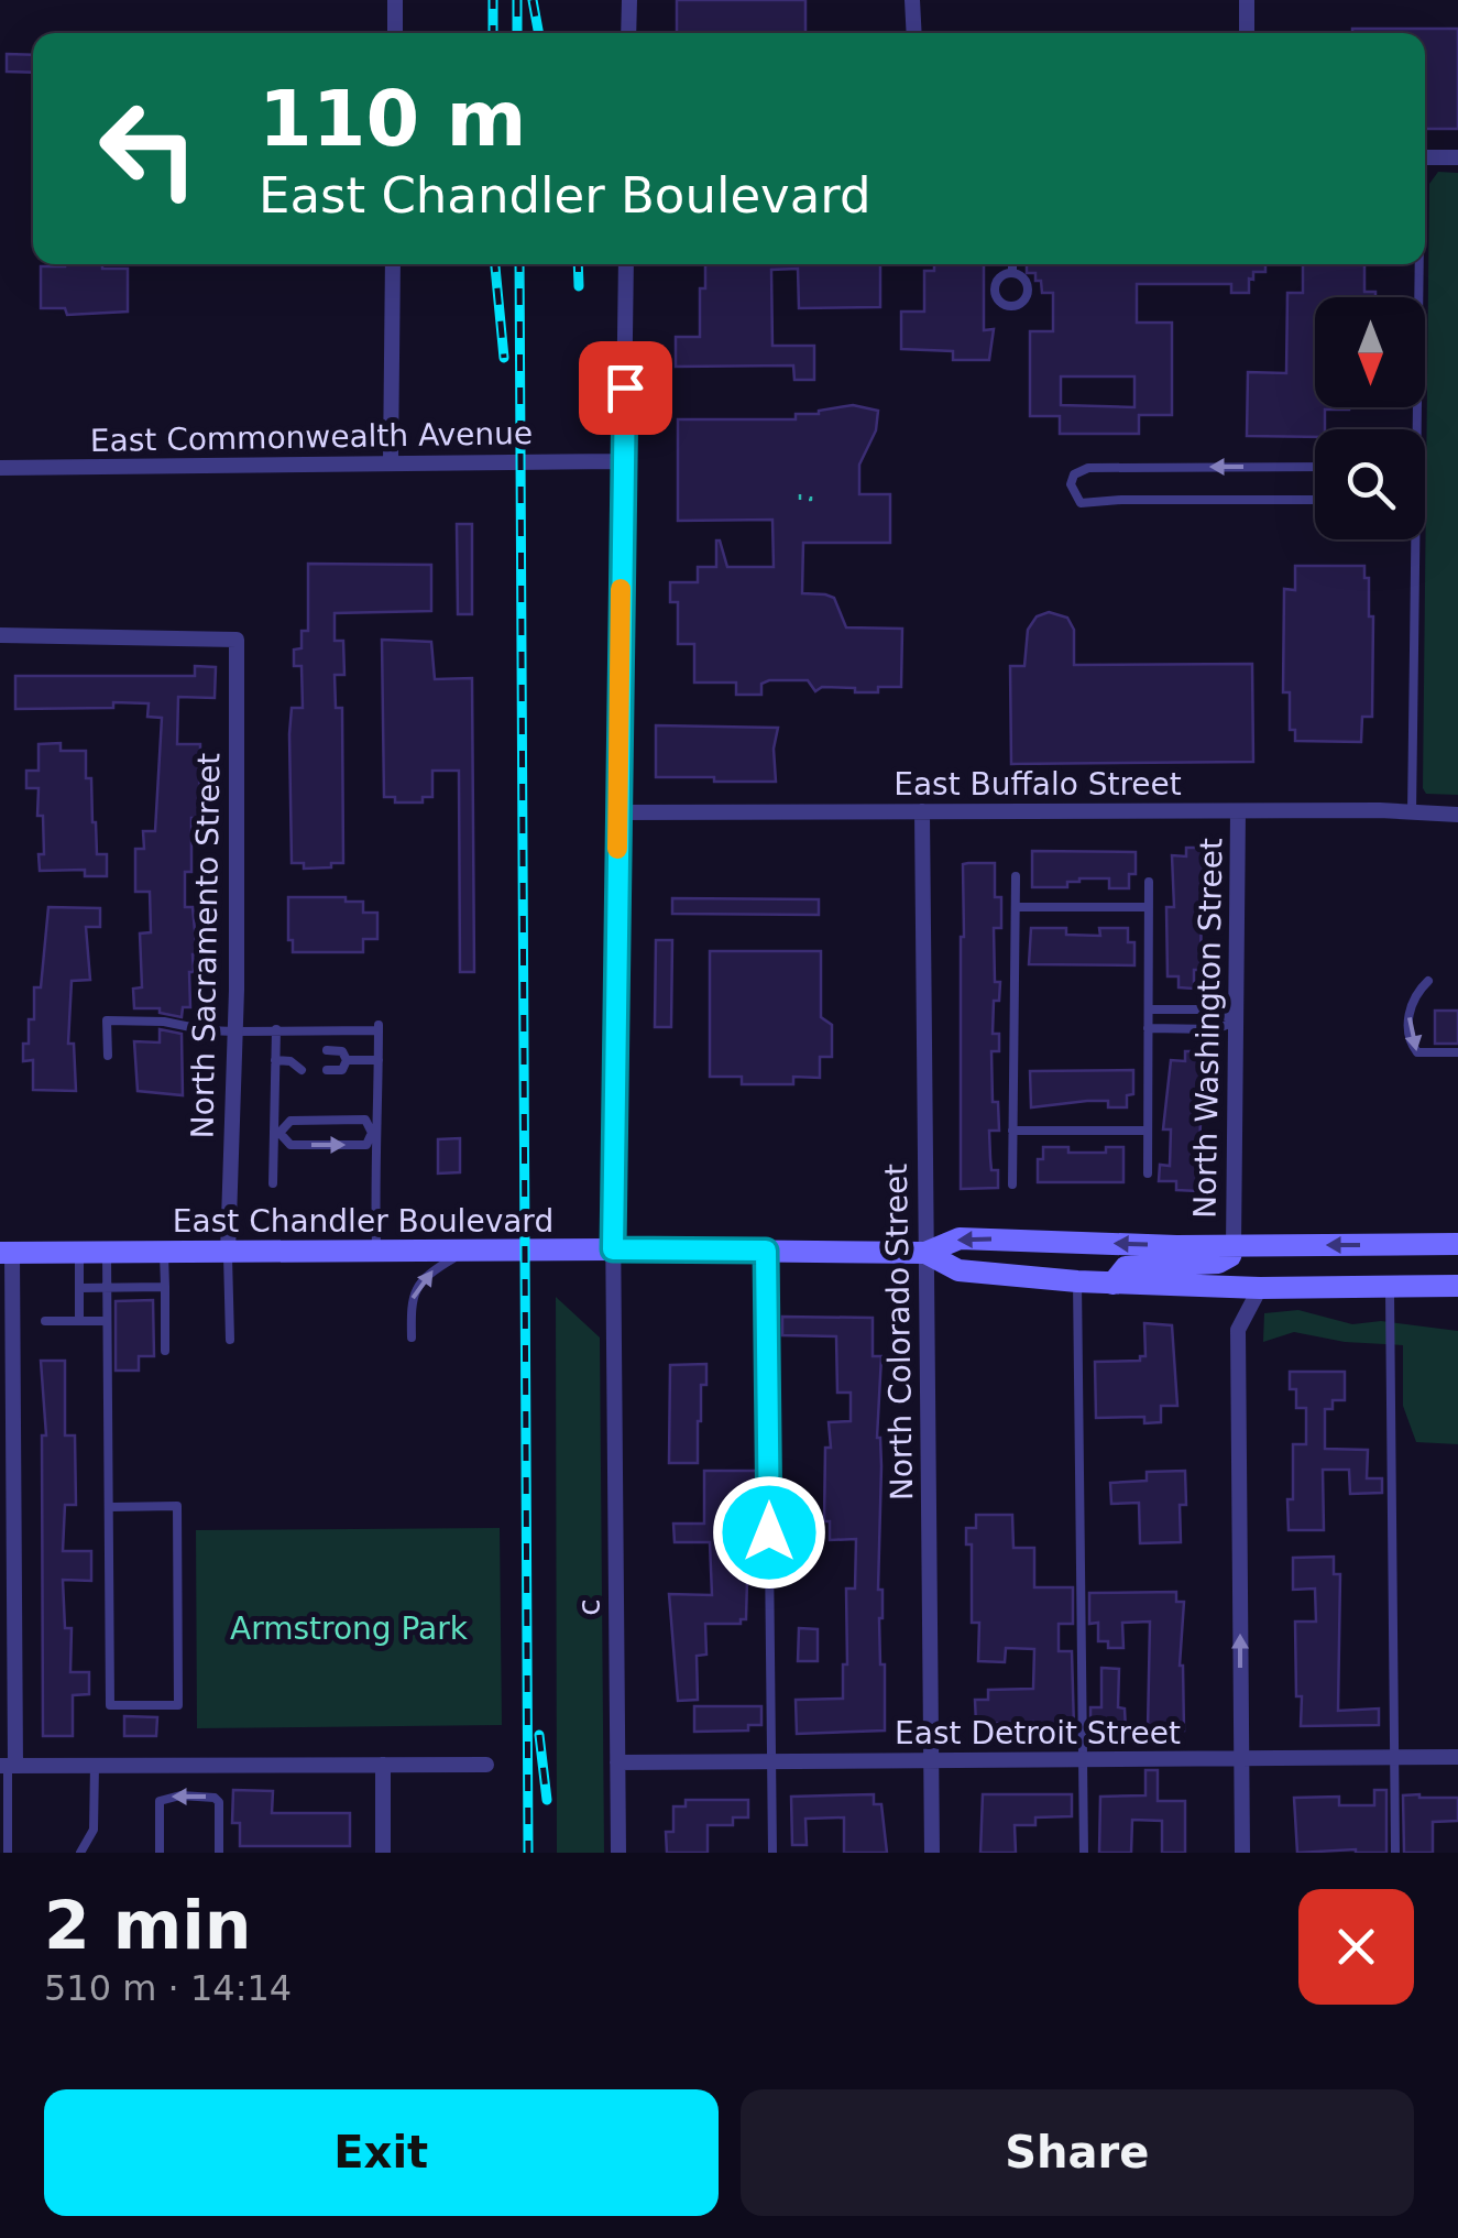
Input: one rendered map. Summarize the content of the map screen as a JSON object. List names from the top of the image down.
{
  "streets": {
    "main road": ["East Chandler Boulevard"],
    "street": [
      "East Commonwealth Avenue",
      "East Buffalo Street",
      "North Sacramento Street",
      "North Washington Street",
      "North Colorado Street",
      "c",
      "East Detroit Street"
    ]
  },
  "crossings": [
    ["East Commonwealth Avenue", "c"],
    ["East Buffalo Street", "North Washington Street"],
    ["East Buffalo Street", "North Colorado Street"],
    ["East Buffalo Street", "c"],
    ["North Sacramento Street", "East Chandler Boulevard"],
    ["North Washington Street", "East Chandler Boulevard"],
    ["East Chandler Boulevard", "North Colorado Street"],
    ["East Chandler Boulevard", "c"],
    ["North Colorado Street", "East Detroit Street"],
    ["c", "East Detroit Street"]
  ],
  "parks": ["Armstrong Park"],
  "north": "bottom",
  "page": {
    "turn": ["110 m", "East Chandler Boulevard"],
    "heading": ["2 min", "510 m · 14:14"],
    "buttons": ["Exit", "Share"]
  }
}
